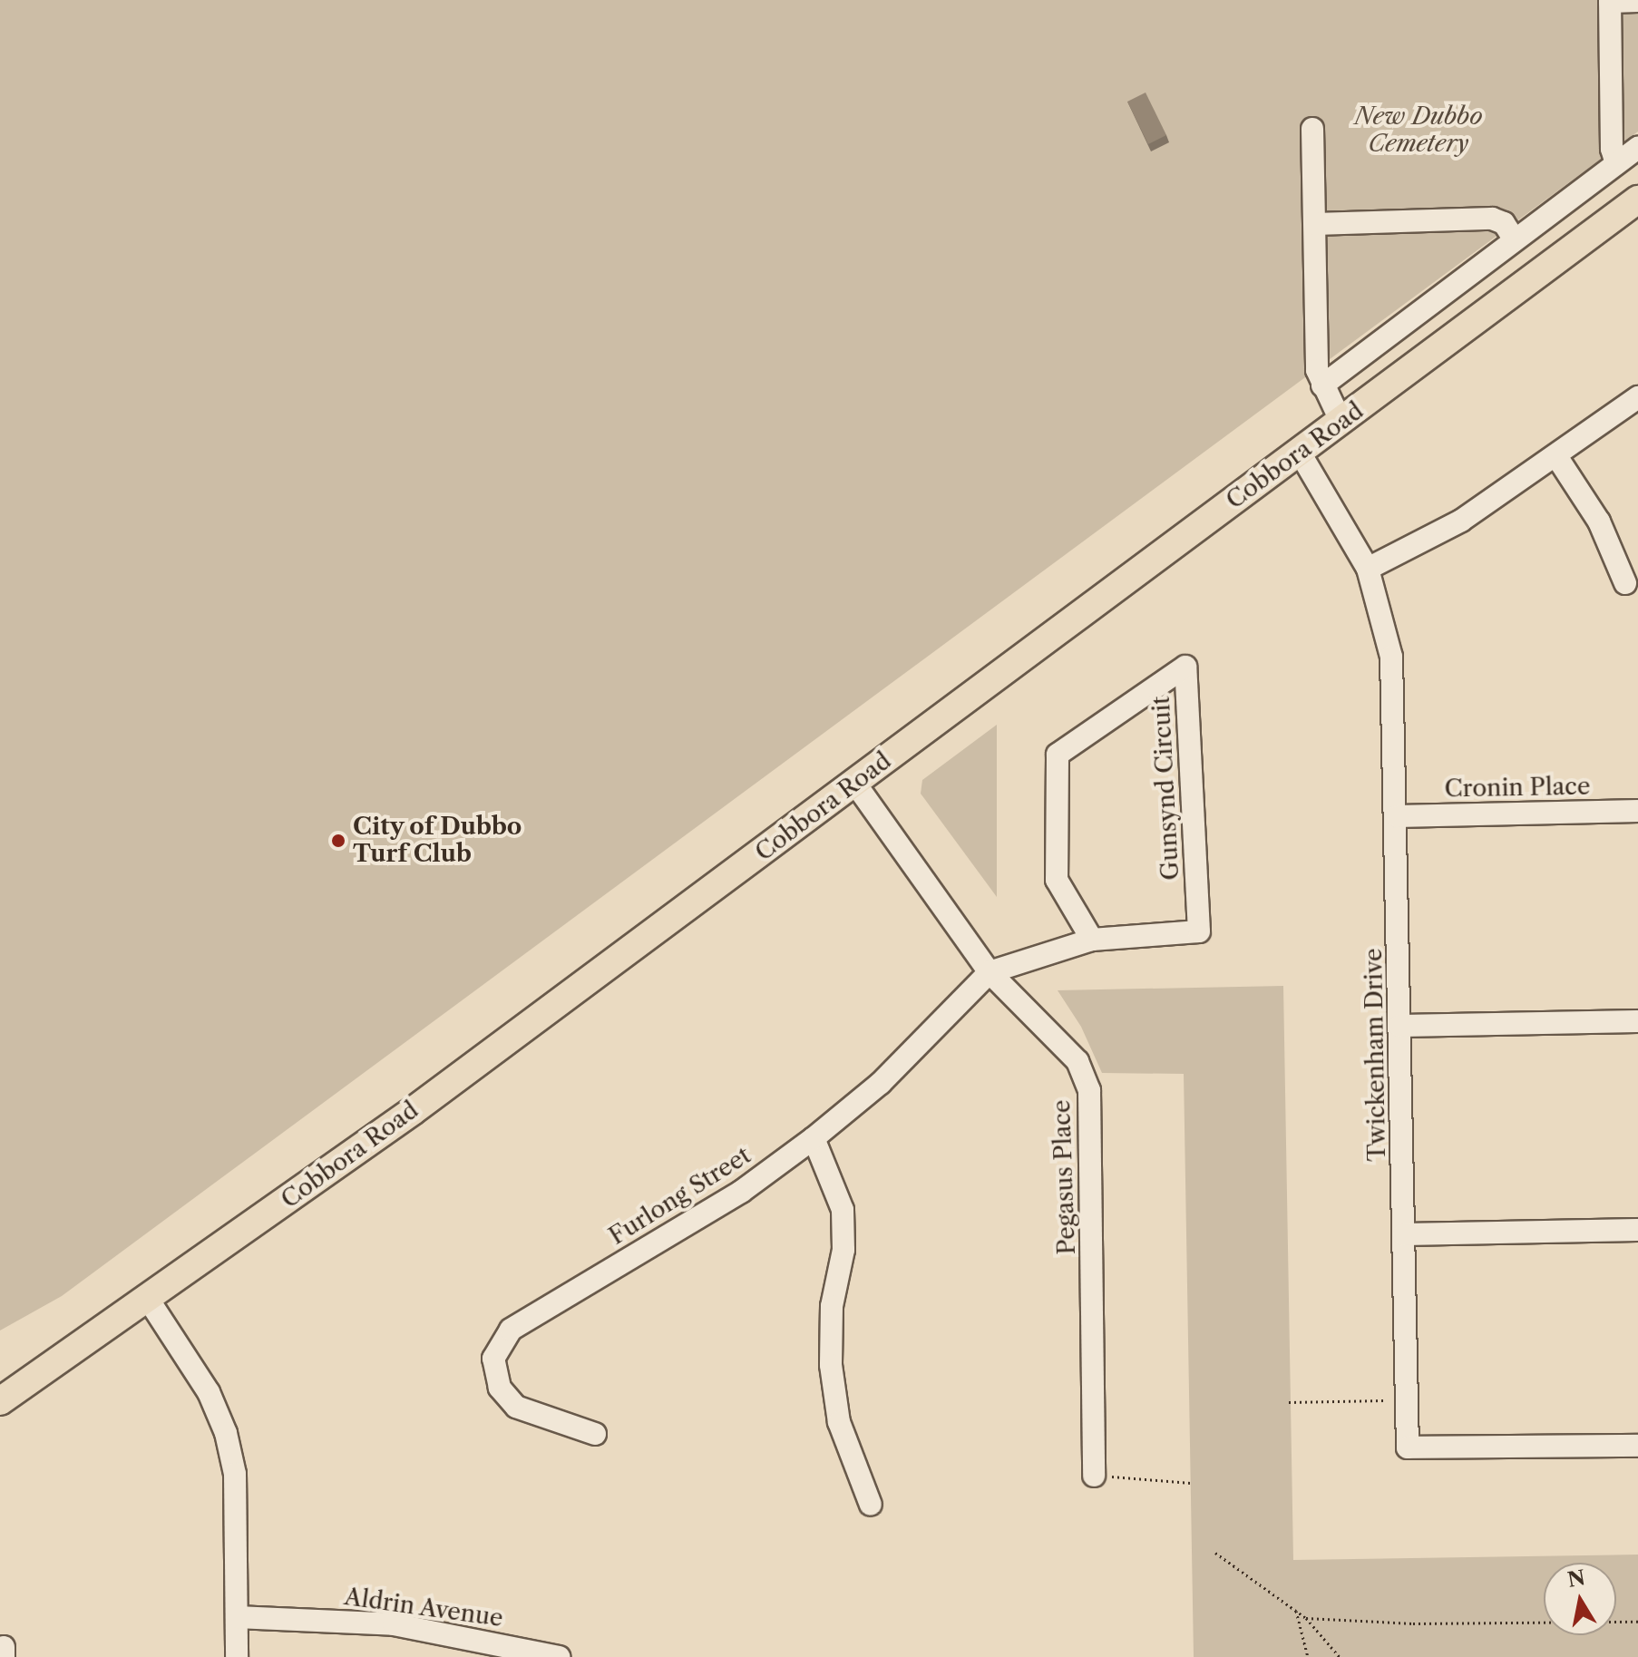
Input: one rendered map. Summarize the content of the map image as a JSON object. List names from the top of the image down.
{
  "streets": {
    "main road": ["Cobbora Road"],
    "street": [
      "Gunsynd Circuit",
      "Cronin Place",
      "Twickenham Drive",
      "Pegasus Place",
      "Furlong Street",
      "Aldrin Avenue"
    ]
  },
  "crossings": [
    ["Cobbora Road", "Twickenham Drive"],
    ["Cobbora Road", "Pegasus Place"],
    ["Gunsynd Circuit", "Pegasus Place"],
    ["Gunsynd Circuit", "Furlong Street"],
    ["Cronin Place", "Twickenham Drive"],
    ["Pegasus Place", "Furlong Street"]
  ],
  "parks": ["New Dubbo Cemetery"],
  "places": ["City of Dubbo Turf Club"],
  "north": "top"
}
